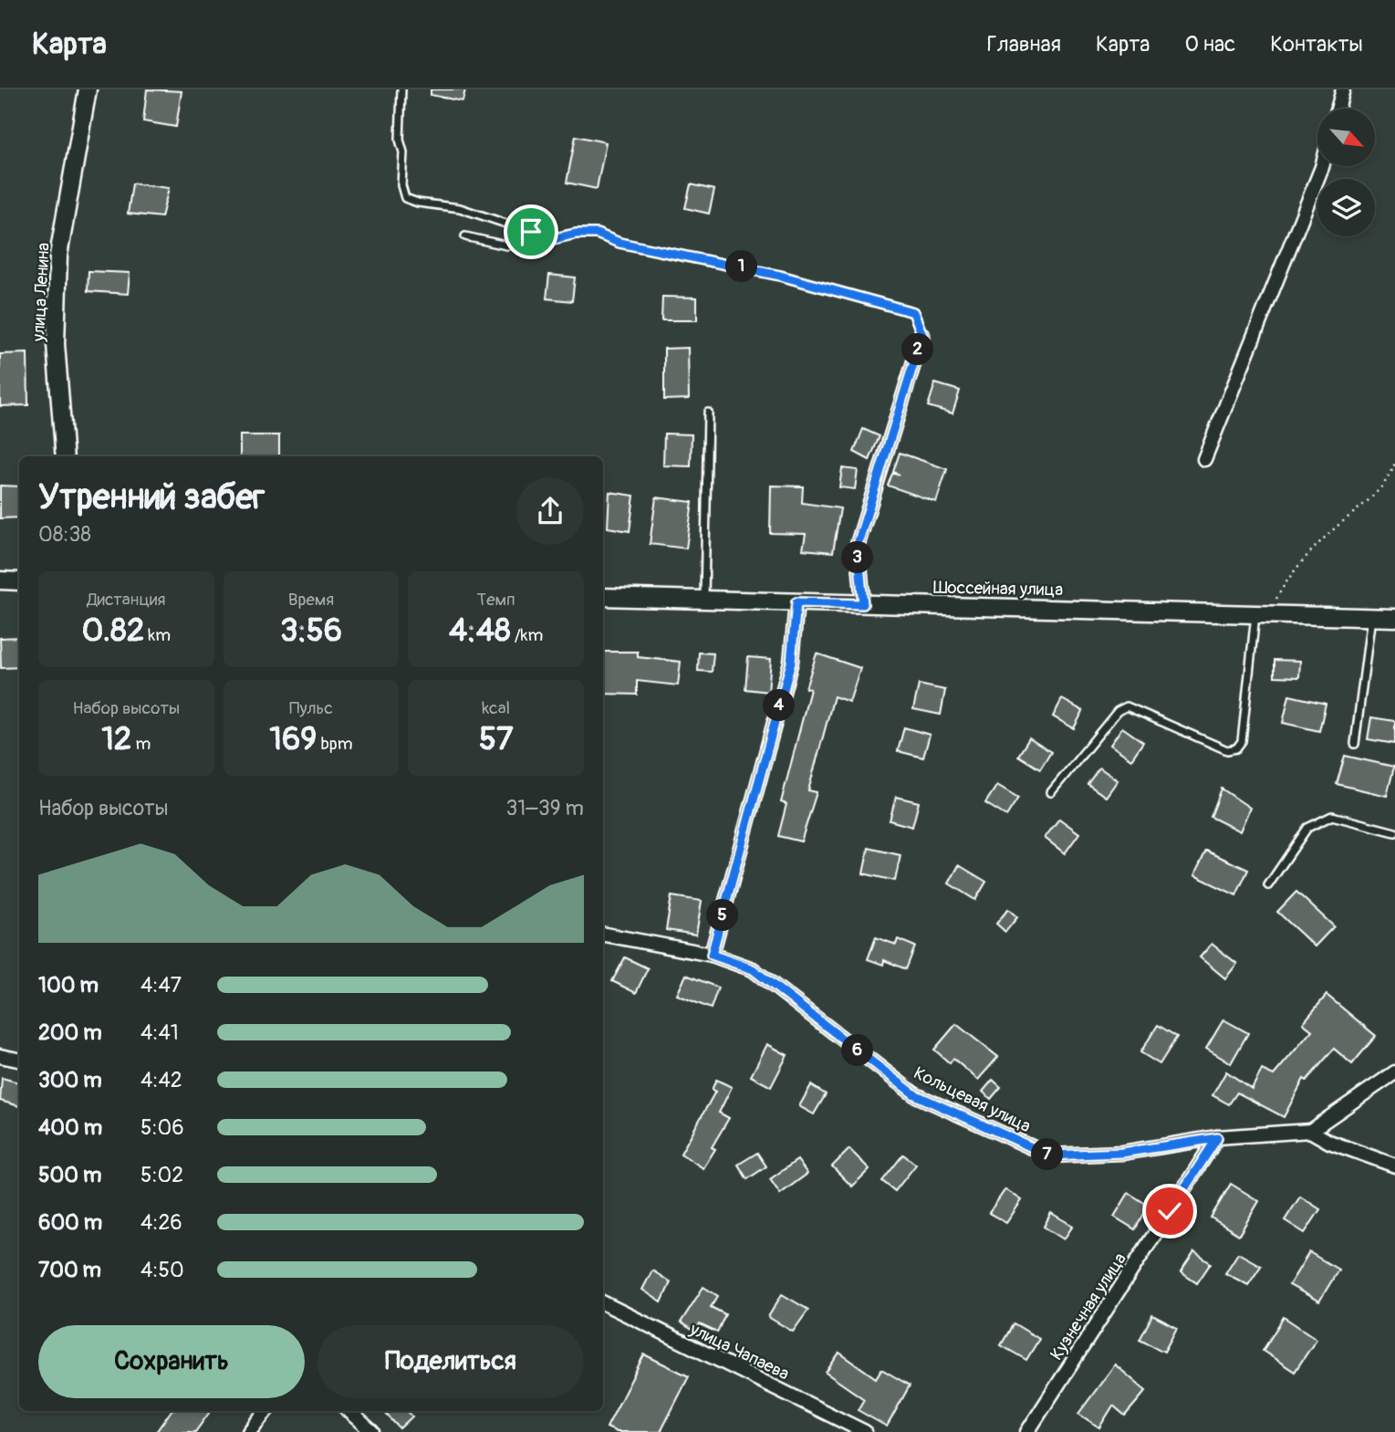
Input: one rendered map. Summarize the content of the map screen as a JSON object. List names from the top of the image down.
{
  "streets": {
    "street": [
      "улица Ленина",
      "Шоссейная улица",
      "Кольцевая улица",
      "Кузнечная улица",
      "улица Чапаева"
    ]
  },
  "crossings": [
    ["Кольцевая улица", "Кузнечная улица"]
  ],
  "north": "bottom right",
  "page": {
    "header": "Карта",
    "nav": [
      "Главная",
      "Карта",
      "О нас",
      "Контакты"
    ],
    "pins": [
      "1",
      "2",
      "3",
      "4",
      "5",
      "6",
      "7"
    ],
    "heading": ["Утренний забег", "08:38"],
    "stats": [
      ["Дистанция", "0.82 km"],
      ["Время", "3:56"],
      ["Темп", "4:48 /km"],
      ["Набор высоты", "12 m"],
      ["Пульс", "169 bpm"],
      ["kcal", "57"]
    ],
    "chart": ["Набор высоты", "31–39 m"],
    "list": [
      {
        "name": "100 m",
        "note": "4:47"
      },
      {
        "name": "200 m",
        "note": "4:41"
      },
      {
        "name": "300 m",
        "note": "4:42"
      },
      {
        "name": "400 m",
        "note": "5:06"
      },
      {
        "name": "500 m",
        "note": "5:02"
      },
      {
        "name": "600 m",
        "note": "4:26"
      },
      {
        "name": "700 m",
        "note": "4:50"
      }
    ],
    "buttons": ["Сохранить", "Поделиться"]
  }
}
